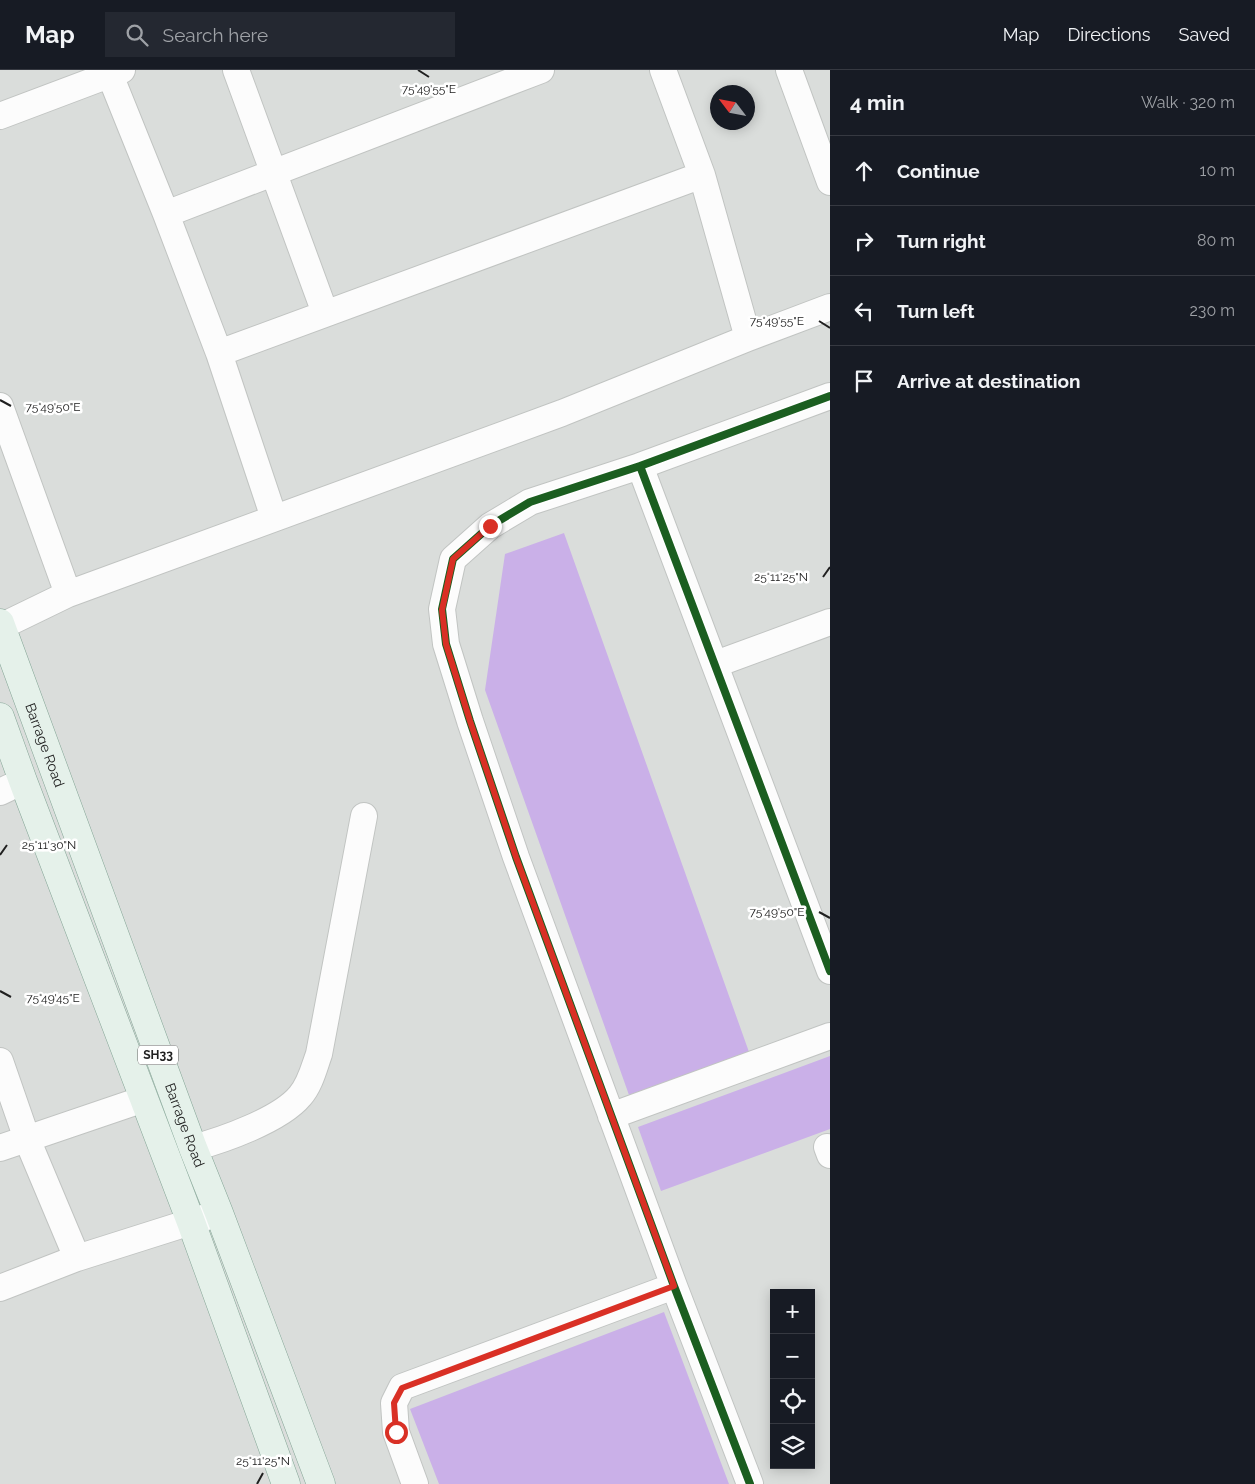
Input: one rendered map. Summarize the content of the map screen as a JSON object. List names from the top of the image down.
{
  "streets": {
    "main road": ["Barrage Road", "SH33"]
  },
  "north": "top left",
  "page": {
    "header": "Map",
    "search": "Search here",
    "nav": ["Map", "Directions", "Saved"],
    "heading": ["4 min", "Walk · 320 m"],
    "list": [
      ["Continue", "10 m"],
      ["Turn right", "80 m"],
      ["Turn left", "230 m"],
      "Arrive at destination"
    ],
    "map_buttons": ["+", "−"]
  },
  "coordinates": [
    "75°49'55\"E",
    "75°49'50\"E",
    "25°11'25\"N",
    "25°11'30\"N",
    "75°49'45\"E"
  ]
}
